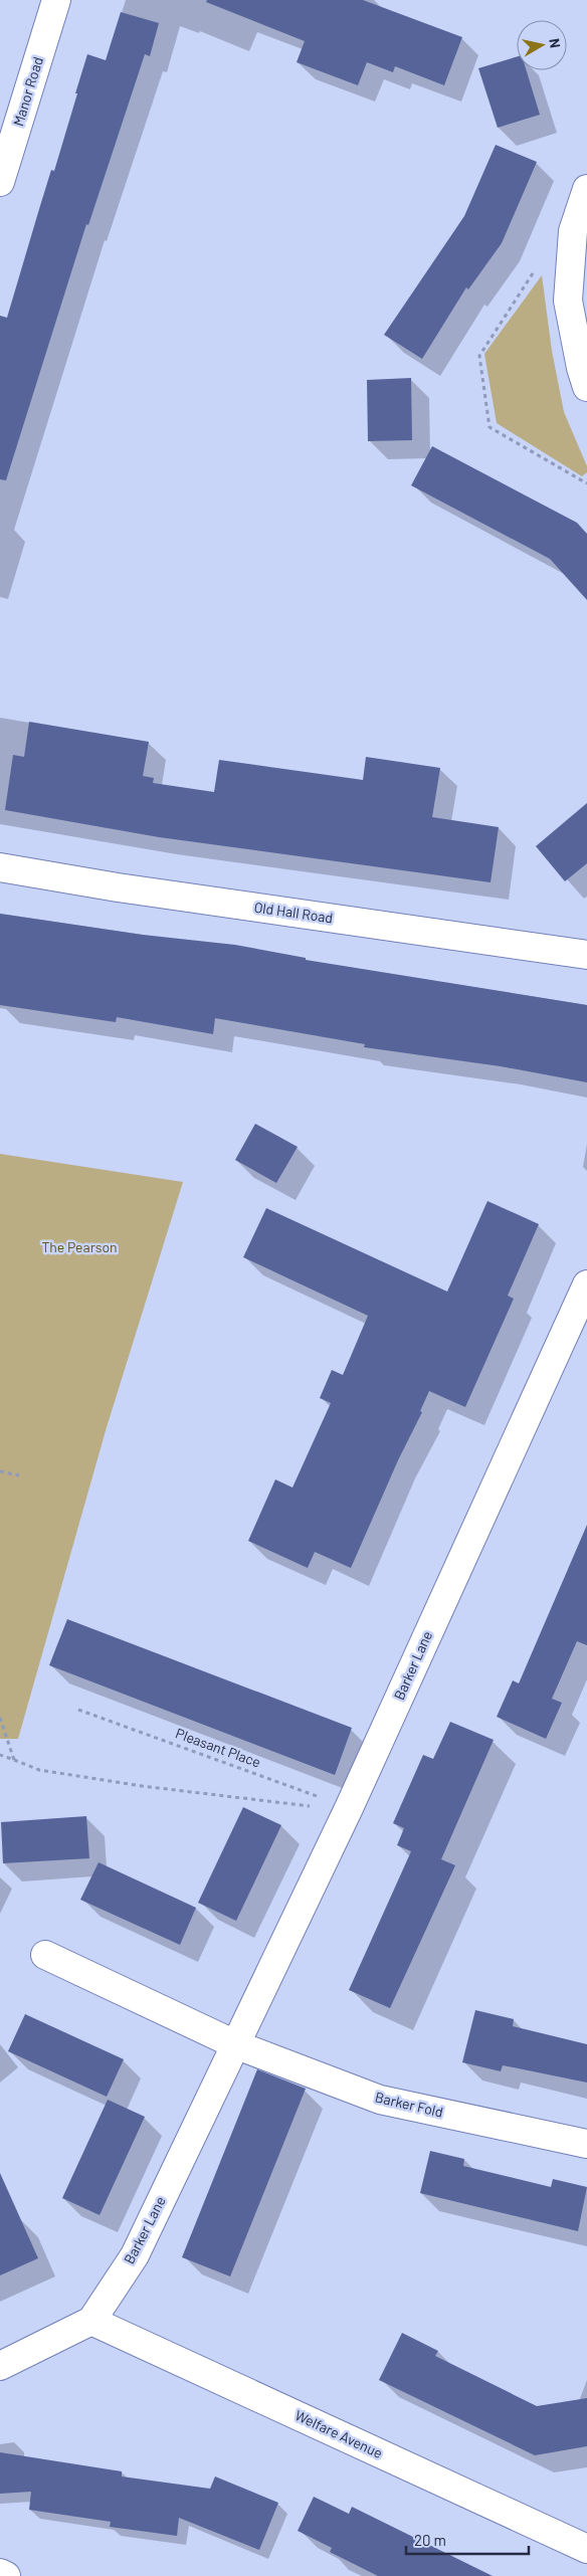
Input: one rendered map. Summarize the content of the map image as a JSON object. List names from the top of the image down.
{
  "streets": {
    "street": [
      "Manor Road",
      "Old Hall Road",
      "Barker Lane",
      "Barker Fold",
      "Welfare Avenue"
    ],
    "path": ["Pleasant Place"]
  },
  "crossings": [
    ["Barker Lane", "Pleasant Place"],
    ["Barker Lane", "Barker Fold"],
    ["Barker Lane", "Welfare Avenue"]
  ],
  "parks": ["The Pearson"],
  "scale_bar": "20 m",
  "north": "right"
}
